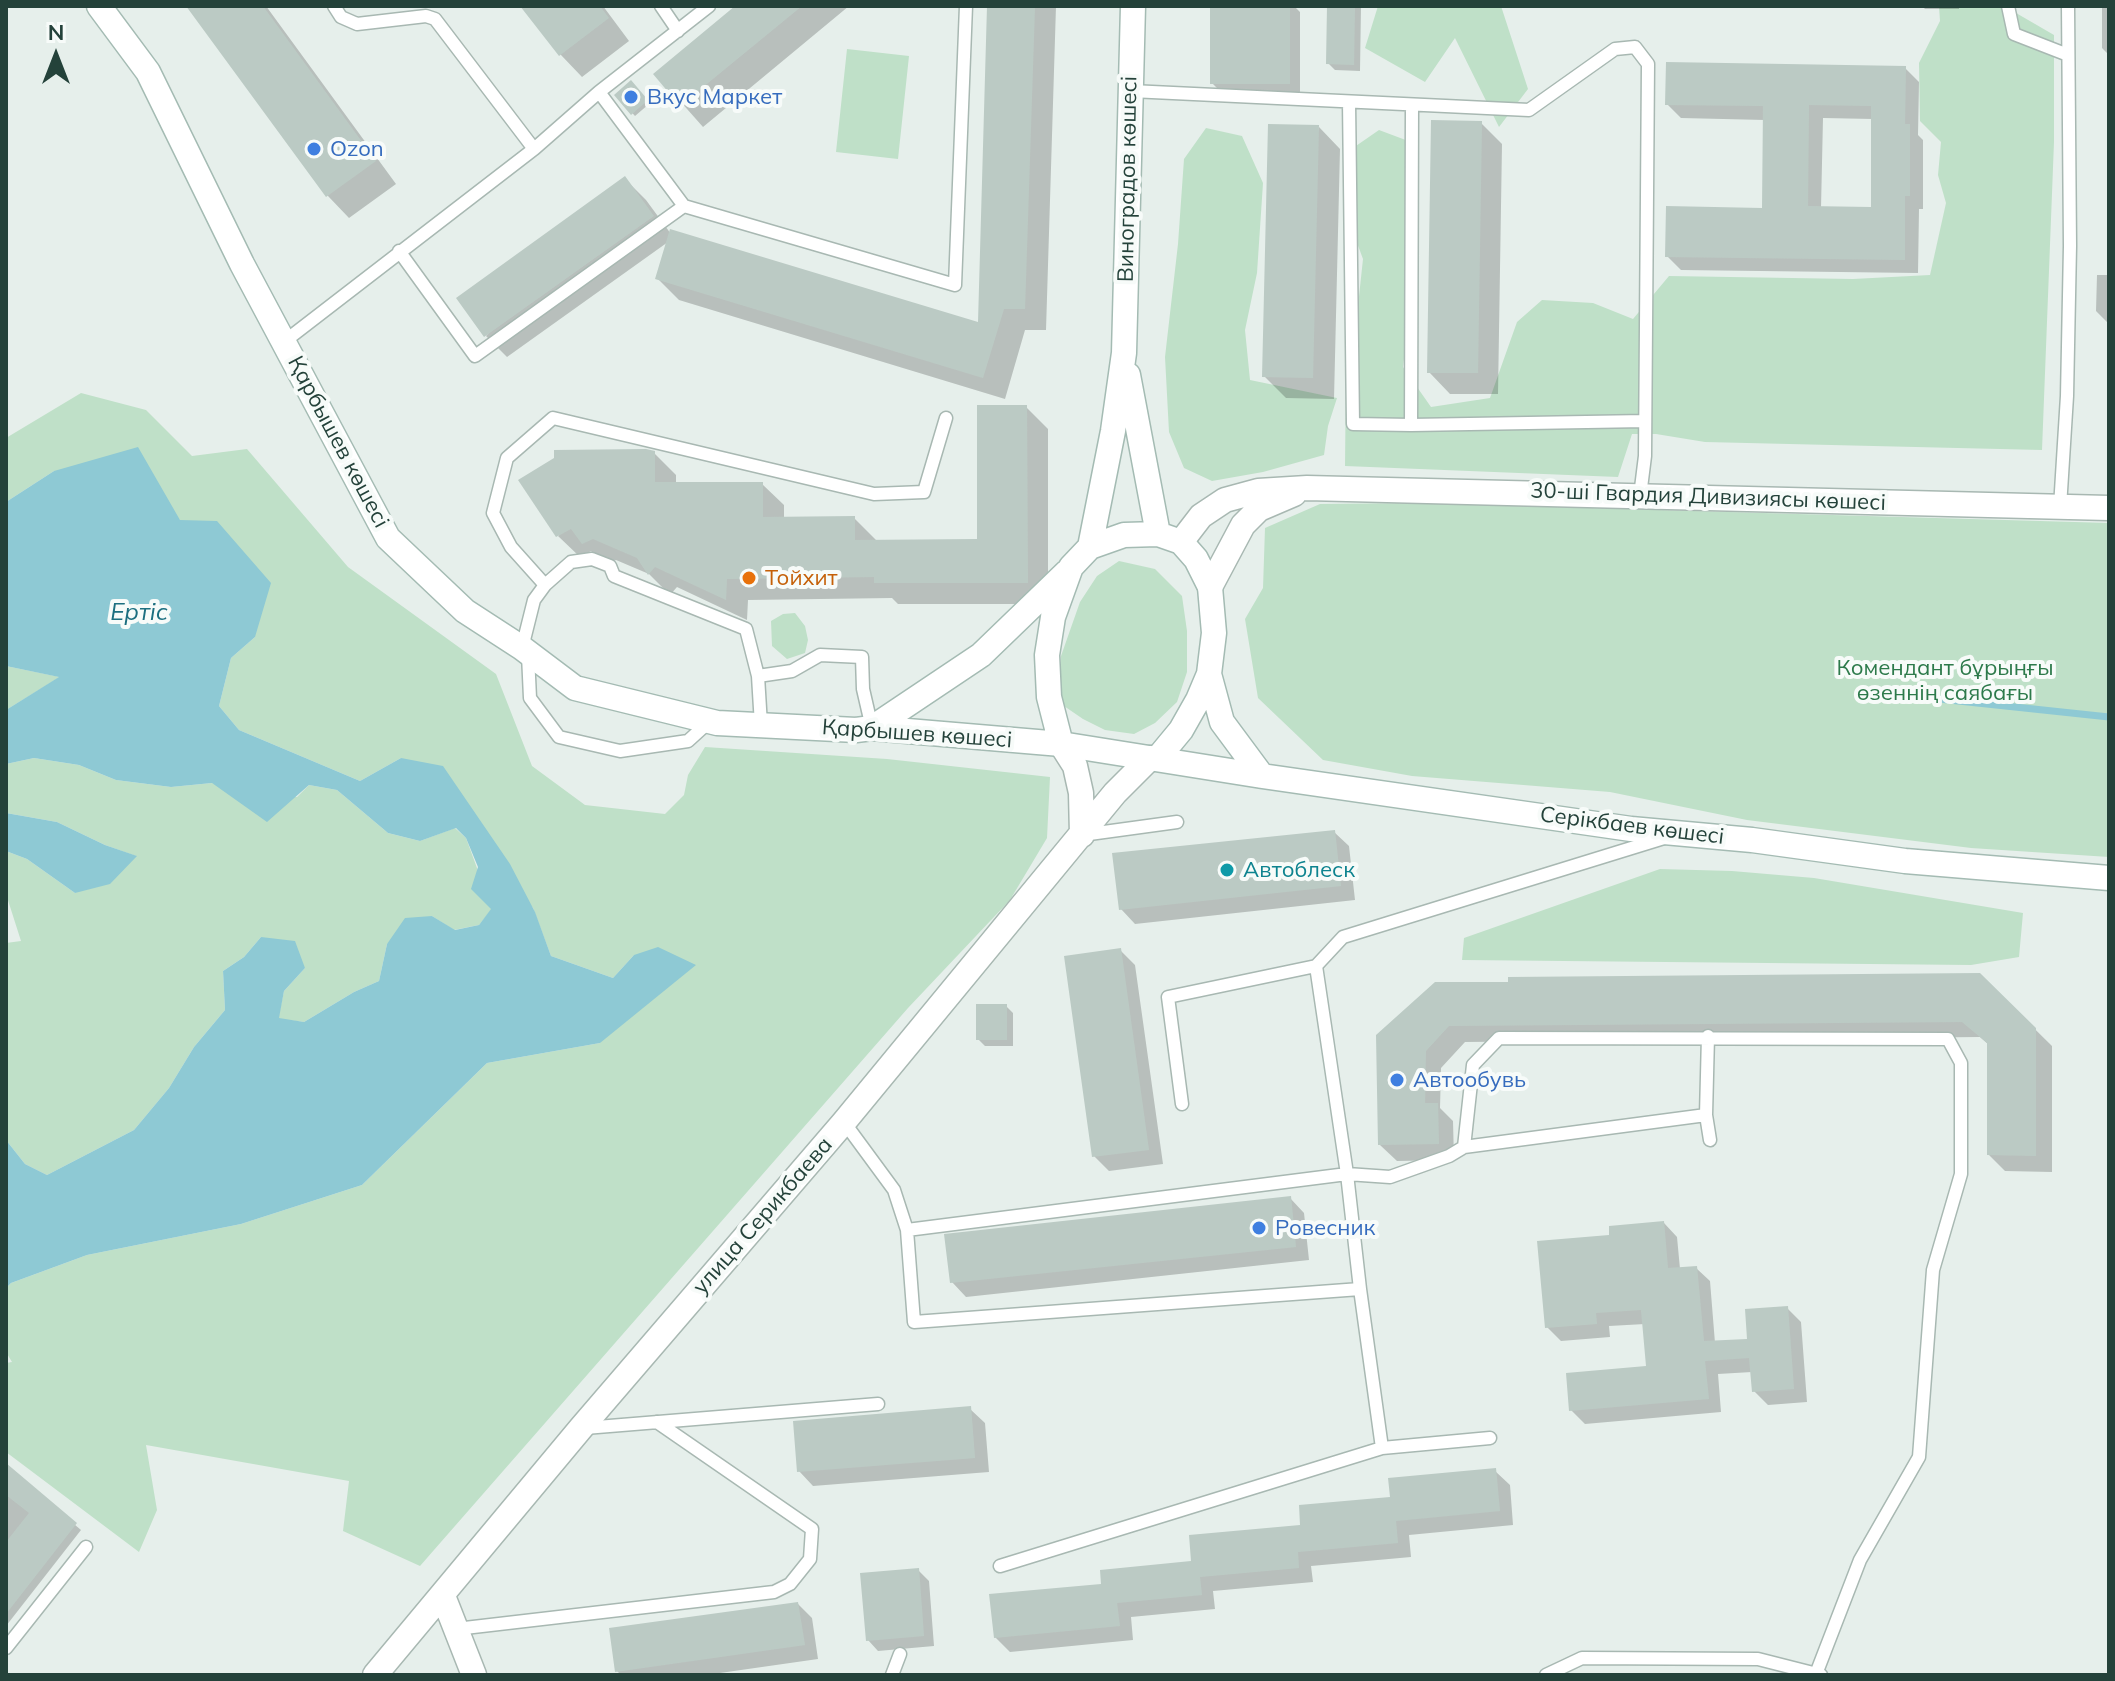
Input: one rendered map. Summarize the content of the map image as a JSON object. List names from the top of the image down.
{
  "streets": {
    "main road": [
      "Виноградов көшесі",
      "Қарбышев көшесі",
      "30-ші Гвардия Дивизиясы көшесі",
      "Серікбаев көшесі",
      "улица Серикбаева"
    ]
  },
  "crossings": [
    ["Қарбышев көшесі", "30-ші Гвардия Дивизиясы көшесі"],
    ["Қарбышев көшесі", "Серікбаев көшесі"],
    ["Қарбышев көшесі", "улица Серикбаева"],
    ["30-ші Гвардия Дивизиясы көшесі", "Серікбаев көшесі"],
    ["30-ші Гвардия Дивизиясы көшесі", "улица Серикбаева"],
    ["Серікбаев көшесі", "улица Серикбаева"]
  ],
  "water": ["Ертіс"],
  "parks": ["Комендант бұрыңғы өзеннің саябағы"],
  "places": [
    "Вкус Маркет",
    "Ozon",
    "Тойхит",
    "Автоблеск",
    "Автообувь",
    "Ровесник"
  ],
  "north": "top"
}
